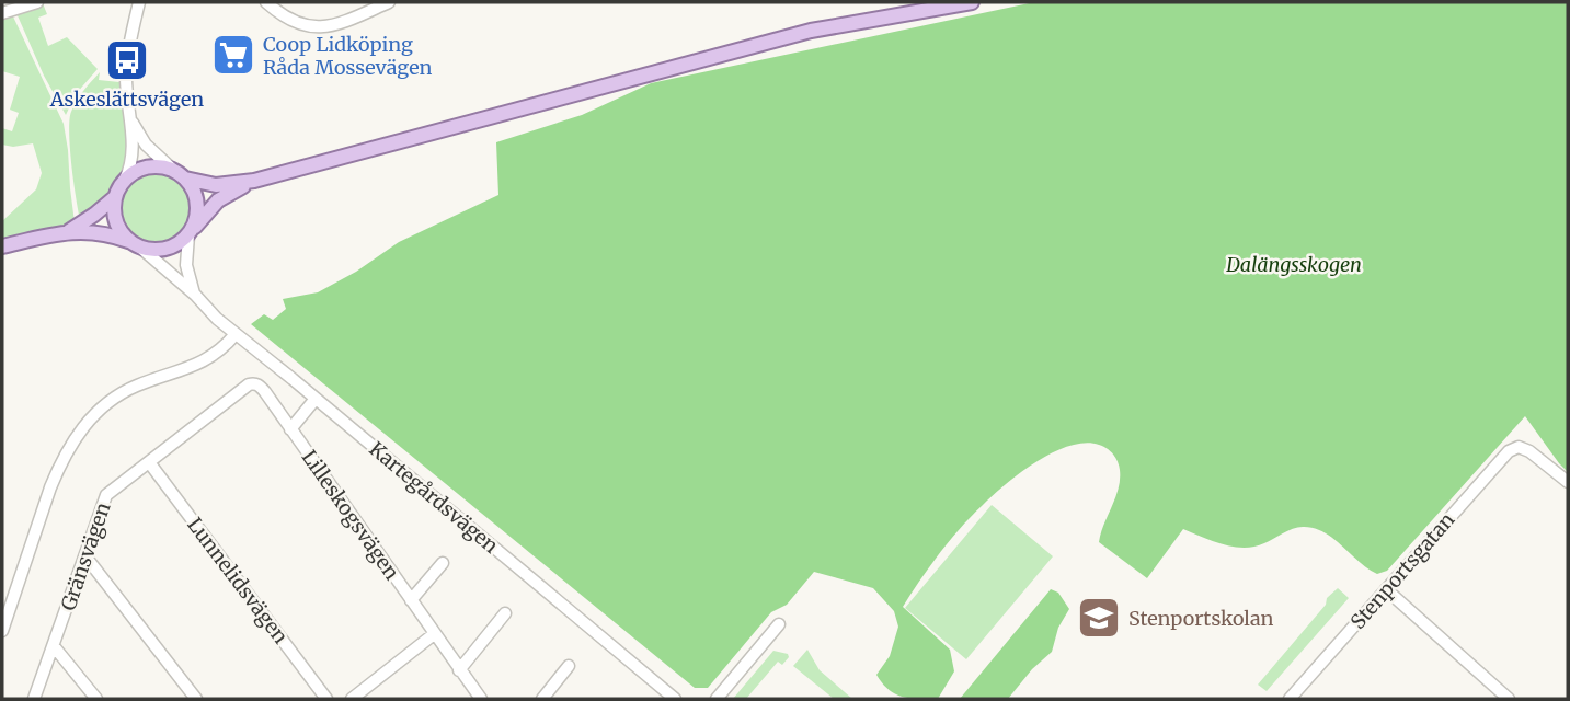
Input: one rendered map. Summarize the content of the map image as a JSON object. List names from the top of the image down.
{
  "streets": {
    "street": [
      "Kartegårdsvägen",
      "Lilleskogsvägen",
      "Gränsvägen",
      "Stenportsgatan",
      "Lunnelidsvägen"
    ]
  },
  "crossings": [
    ["Kartegårdsvägen", "Lilleskogsvägen"],
    ["Lilleskogsvägen", "Gränsvägen"],
    ["Gränsvägen", "Lunnelidsvägen"]
  ],
  "parks": ["Dalängsskogen"],
  "places": {
    "supermarket": ["Coop Lidköping Råda Mossevägen"],
    "bus stop": ["Askeslättsvägen"],
    "school or university": ["Stenportskolan"]
  }
}
